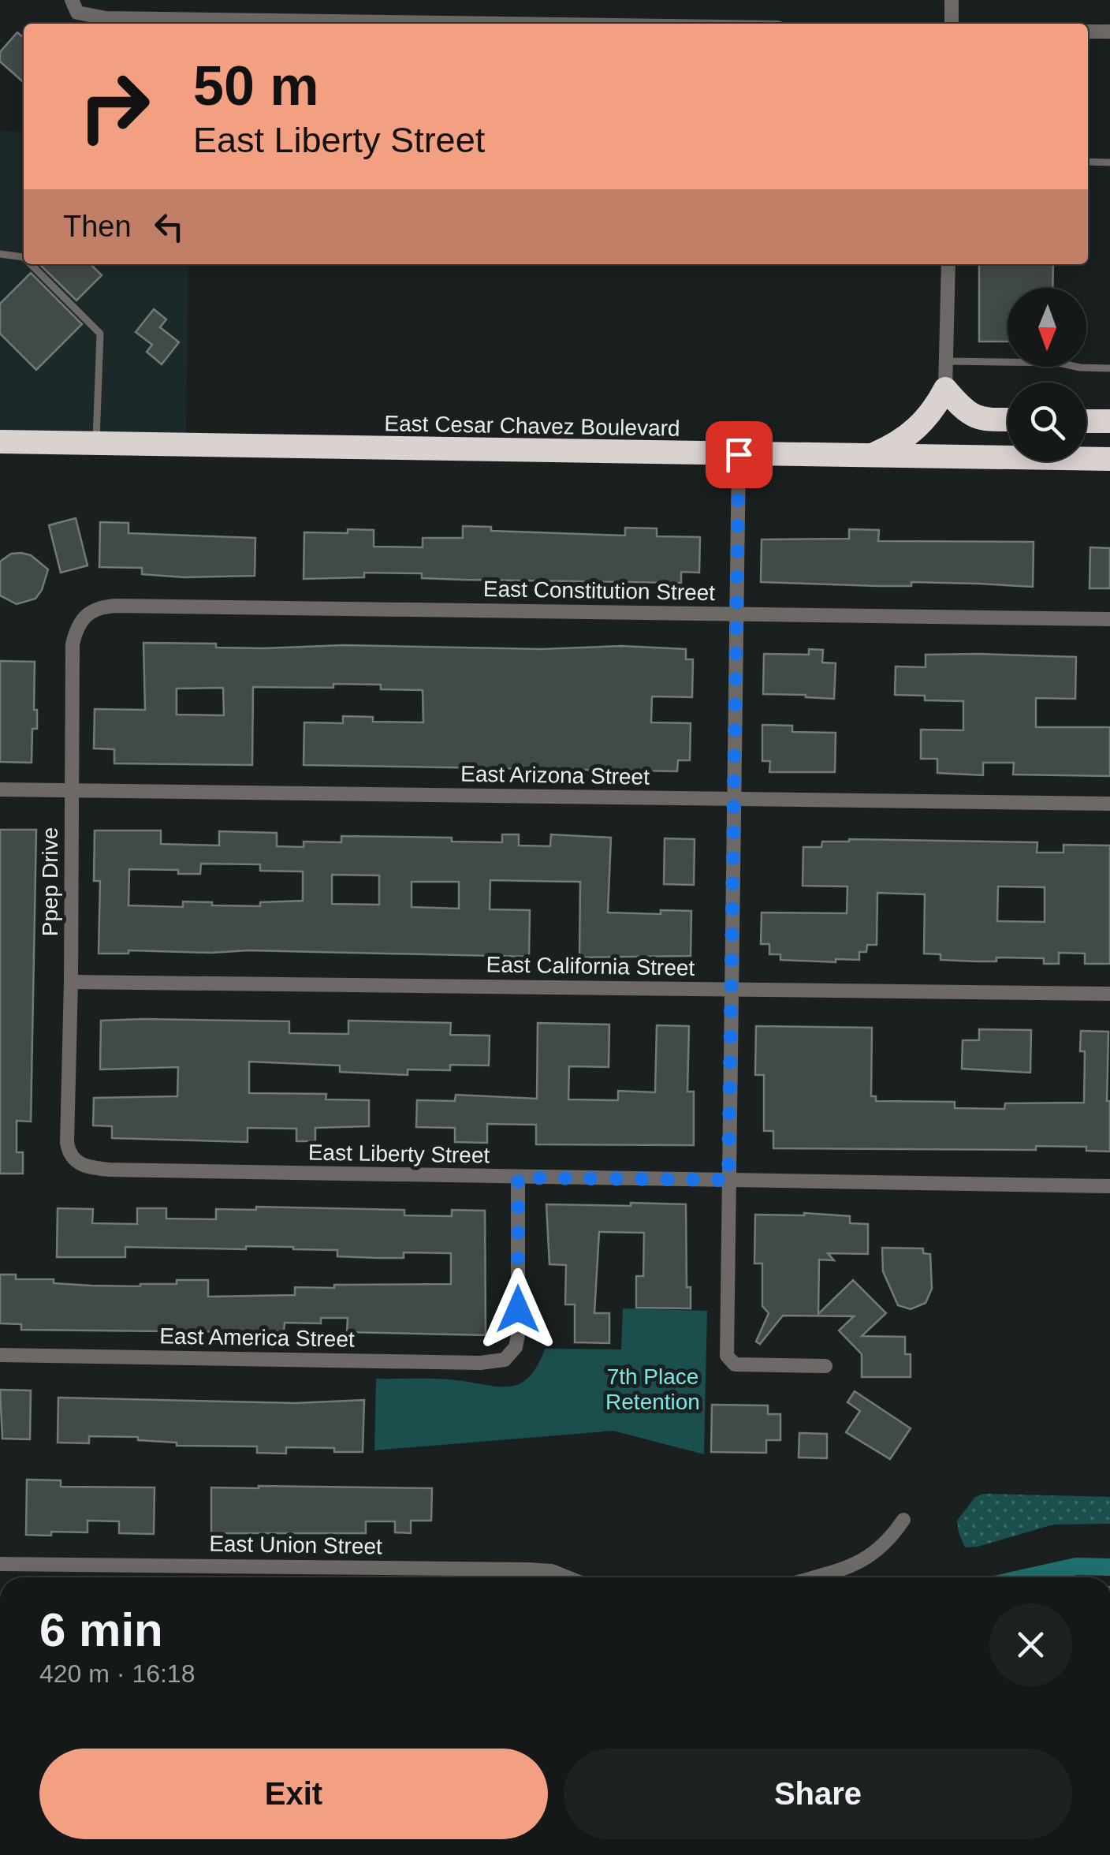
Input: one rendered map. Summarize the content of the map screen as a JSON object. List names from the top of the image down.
{
  "streets": {
    "highway": ["East Cesar Chavez Boulevard"],
    "street": [
      "East Constitution Street",
      "East Arizona Street",
      "Ppep Drive",
      "East California Street",
      "East Liberty Street",
      "East America Street",
      "East Union Street"
    ]
  },
  "crossings": [
    ["East Constitution Street", "Ppep Drive"],
    ["East Arizona Street", "Ppep Drive"],
    ["Ppep Drive", "East California Street"],
    ["Ppep Drive", "East Liberty Street"],
    ["East Liberty Street", "East America Street"]
  ],
  "parks": ["7th Place Retention"],
  "north": "bottom",
  "page": {
    "turn": ["50 m", "East Liberty Street"],
    "then": "Then",
    "heading": ["6 min", "420 m · 16:18"],
    "buttons": ["Exit", "Share"]
  }
}
